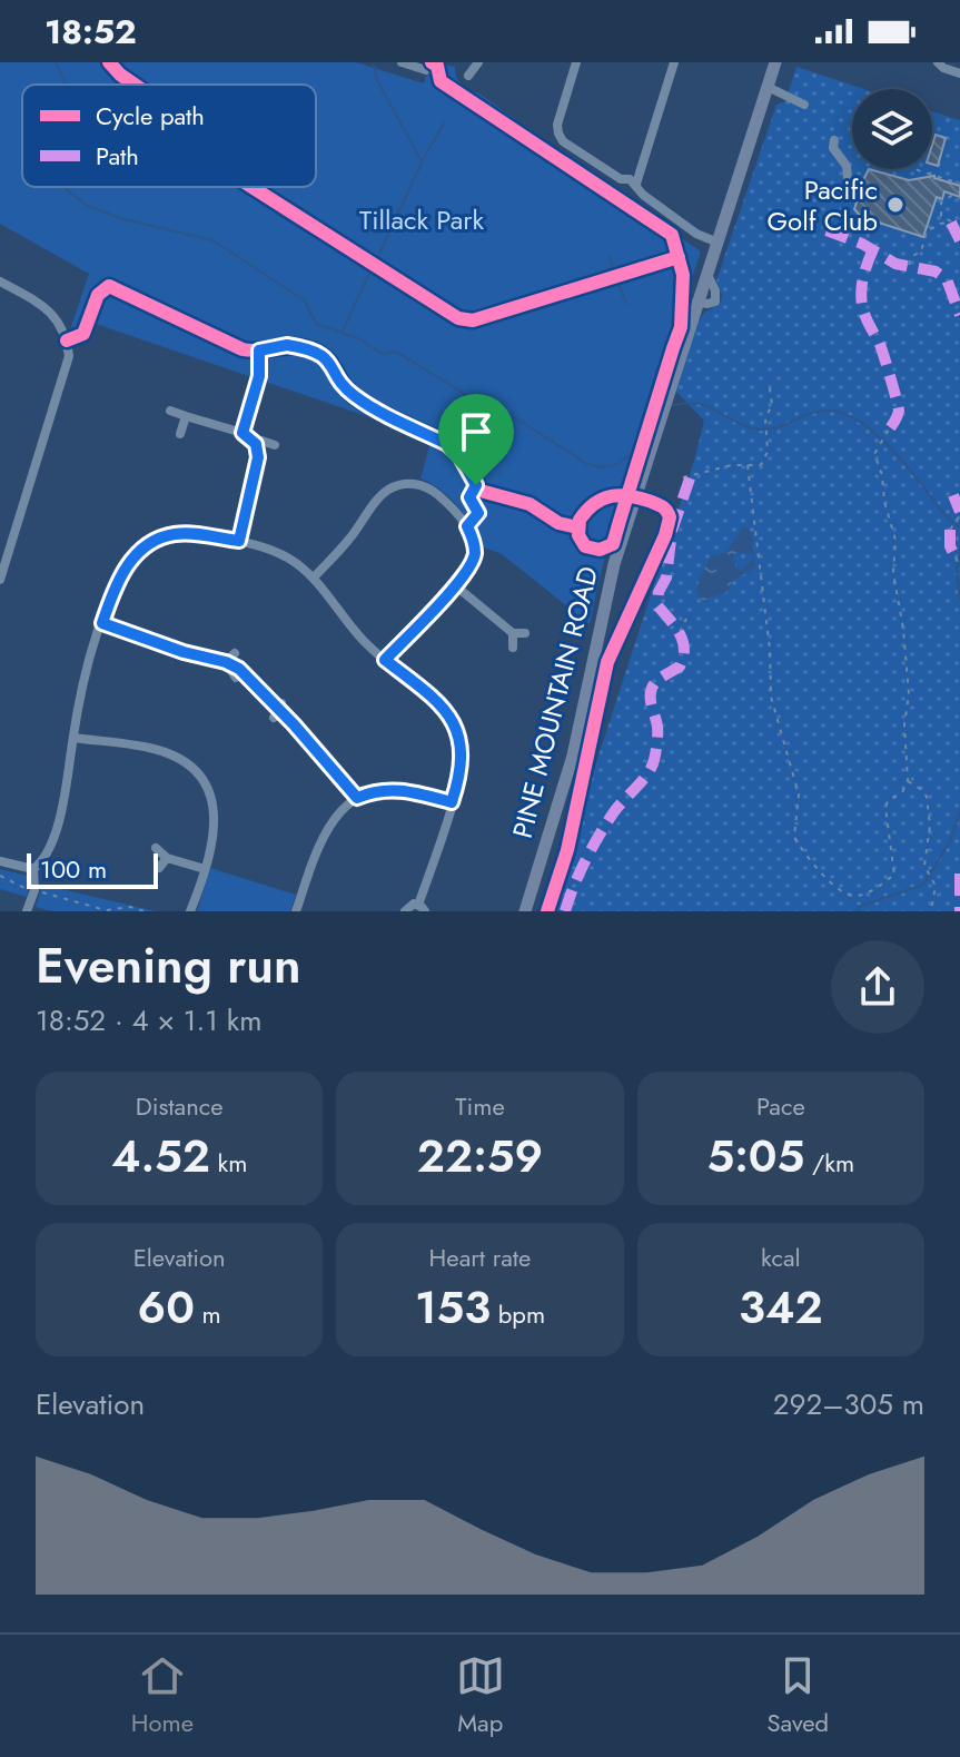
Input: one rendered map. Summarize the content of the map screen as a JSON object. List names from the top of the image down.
{
  "streets": {
    "main road": ["PINE MOUNTAIN ROAD"]
  },
  "parks": ["Tillack Park"],
  "places": ["Pacific Golf Club"],
  "legend": ["Cycle path", "Path"],
  "scale_bar": "100 m",
  "page": {
    "status": "18:52",
    "scale": "100 m",
    "heading": ["Evening run", "18:52 · 4 × 1.1 km"],
    "stats": [
      ["Distance", "4.52 km"],
      ["Time", "22:59"],
      ["Pace", "5:05 /km"],
      ["Elevation", "60 m"],
      ["Heart rate", "153 bpm"],
      ["kcal", "342"]
    ],
    "chart": ["Elevation", "292–305 m"],
    "tabs": ["Home", "Map", "Saved"]
  }
}
